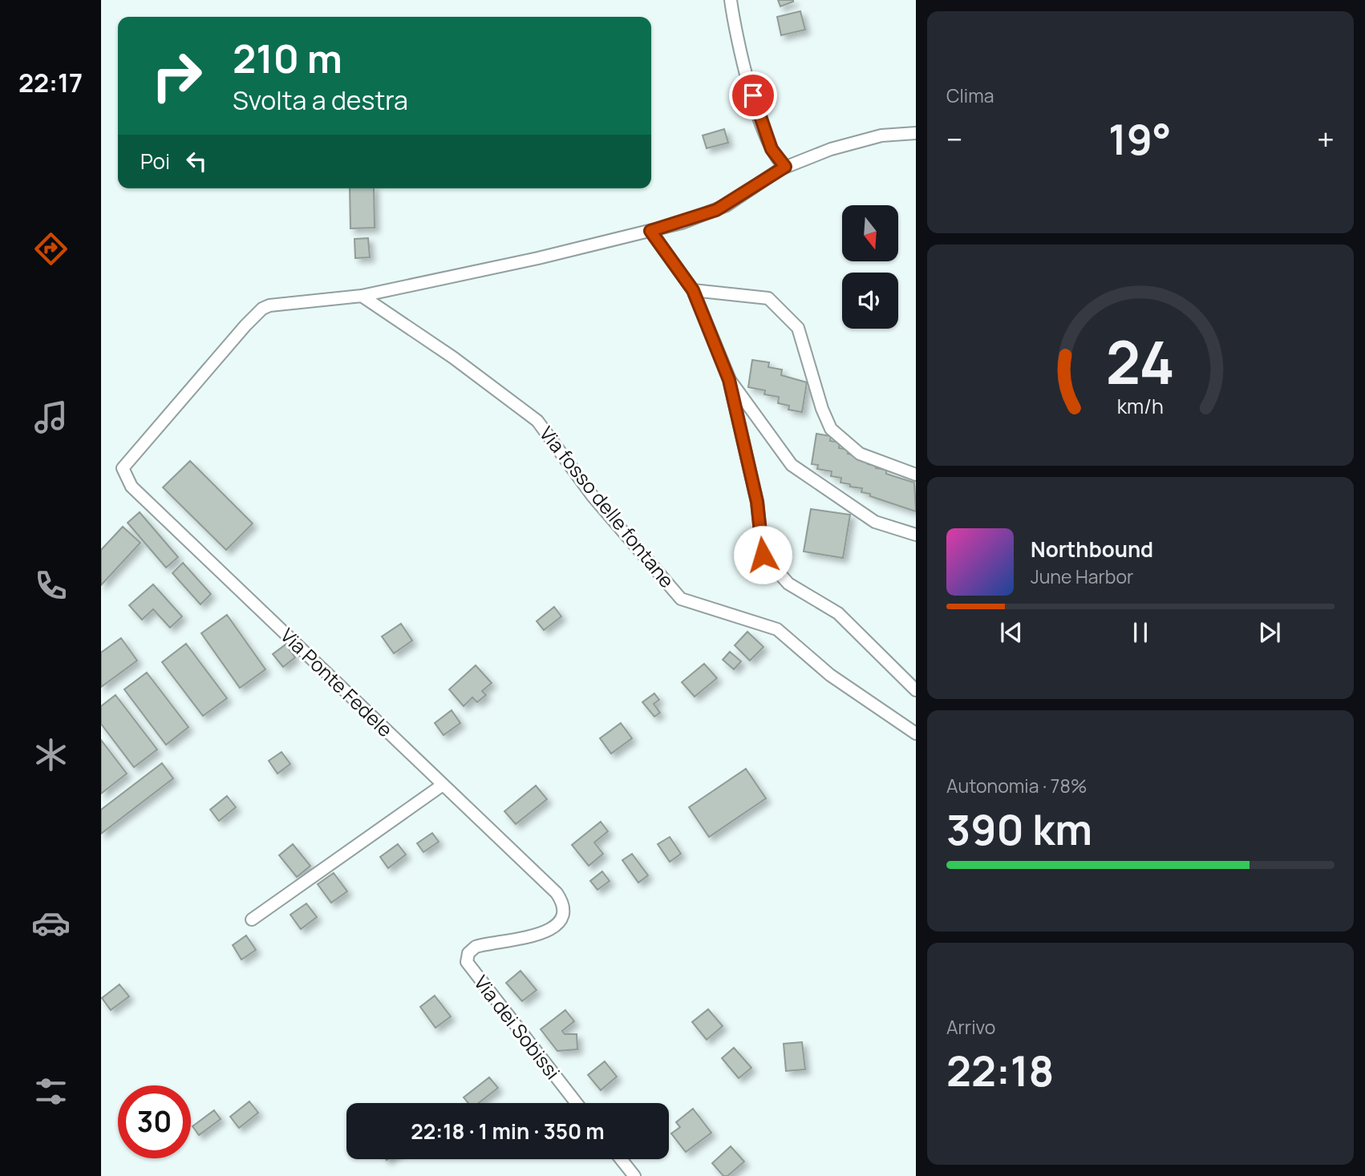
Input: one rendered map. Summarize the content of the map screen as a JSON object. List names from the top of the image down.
{
  "streets": {
    "street": ["Via fosso delle fontane", "Via Ponte Fedele", "Via dei Sobissi"]
  },
  "crossings": [
    ["Via fosso delle fontane", "Via Ponte Fedele"],
    ["Via Ponte Fedele", "Via dei Sobissi"]
  ],
  "north": "bottom",
  "page": {
    "tabs": "22:17",
    "tile": [
      "Clima",
      ["Autonomia · 78%", "390 km"],
      ["Arrivo", "22:18"]
    ],
    "turn": ["210 m", "Svolta a destra"],
    "heat": ["−", "19°", "+"],
    "then": "Poi",
    "song": ["Northbound", "June Harbor"],
    "limit": "30",
    "trip": "22:18 · 1 min · 350 m",
    "gauge": ["24", "km/h"]
  }
}
